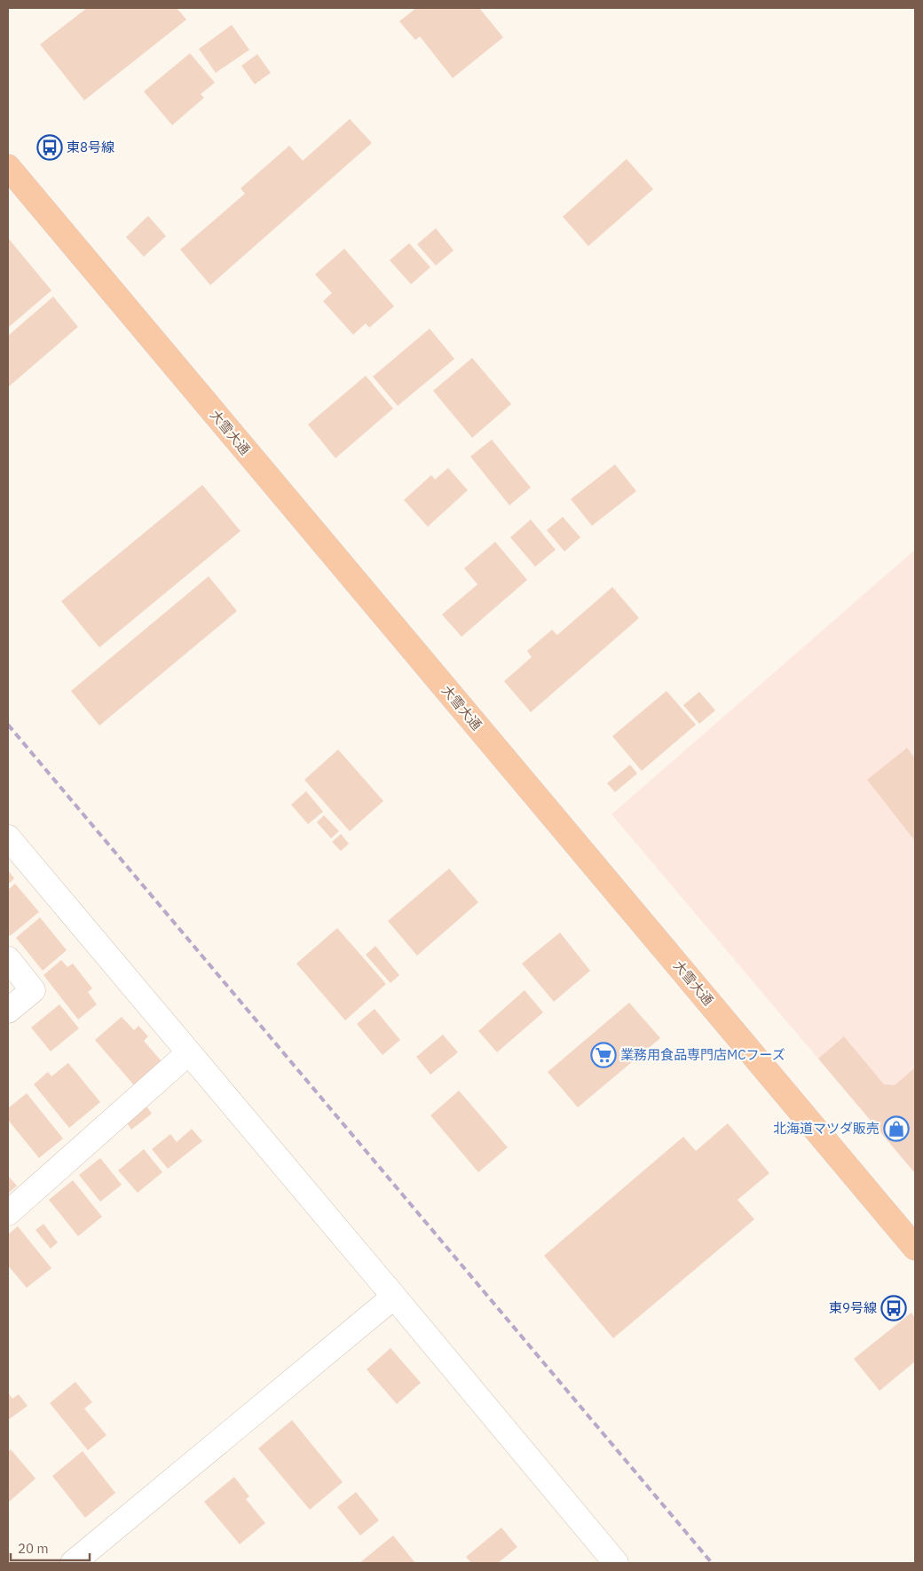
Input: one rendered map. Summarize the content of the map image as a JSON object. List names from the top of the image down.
{
  "streets": {
    "highway": ["大雪大通"]
  },
  "places": {
    "bus stop": ["東8号線", "東9号線"],
    "supermarket": ["業務用食品専門店MCフーズ"],
    "shop": ["北海道マツダ販売"]
  },
  "scale_bar": "20 m"
}
